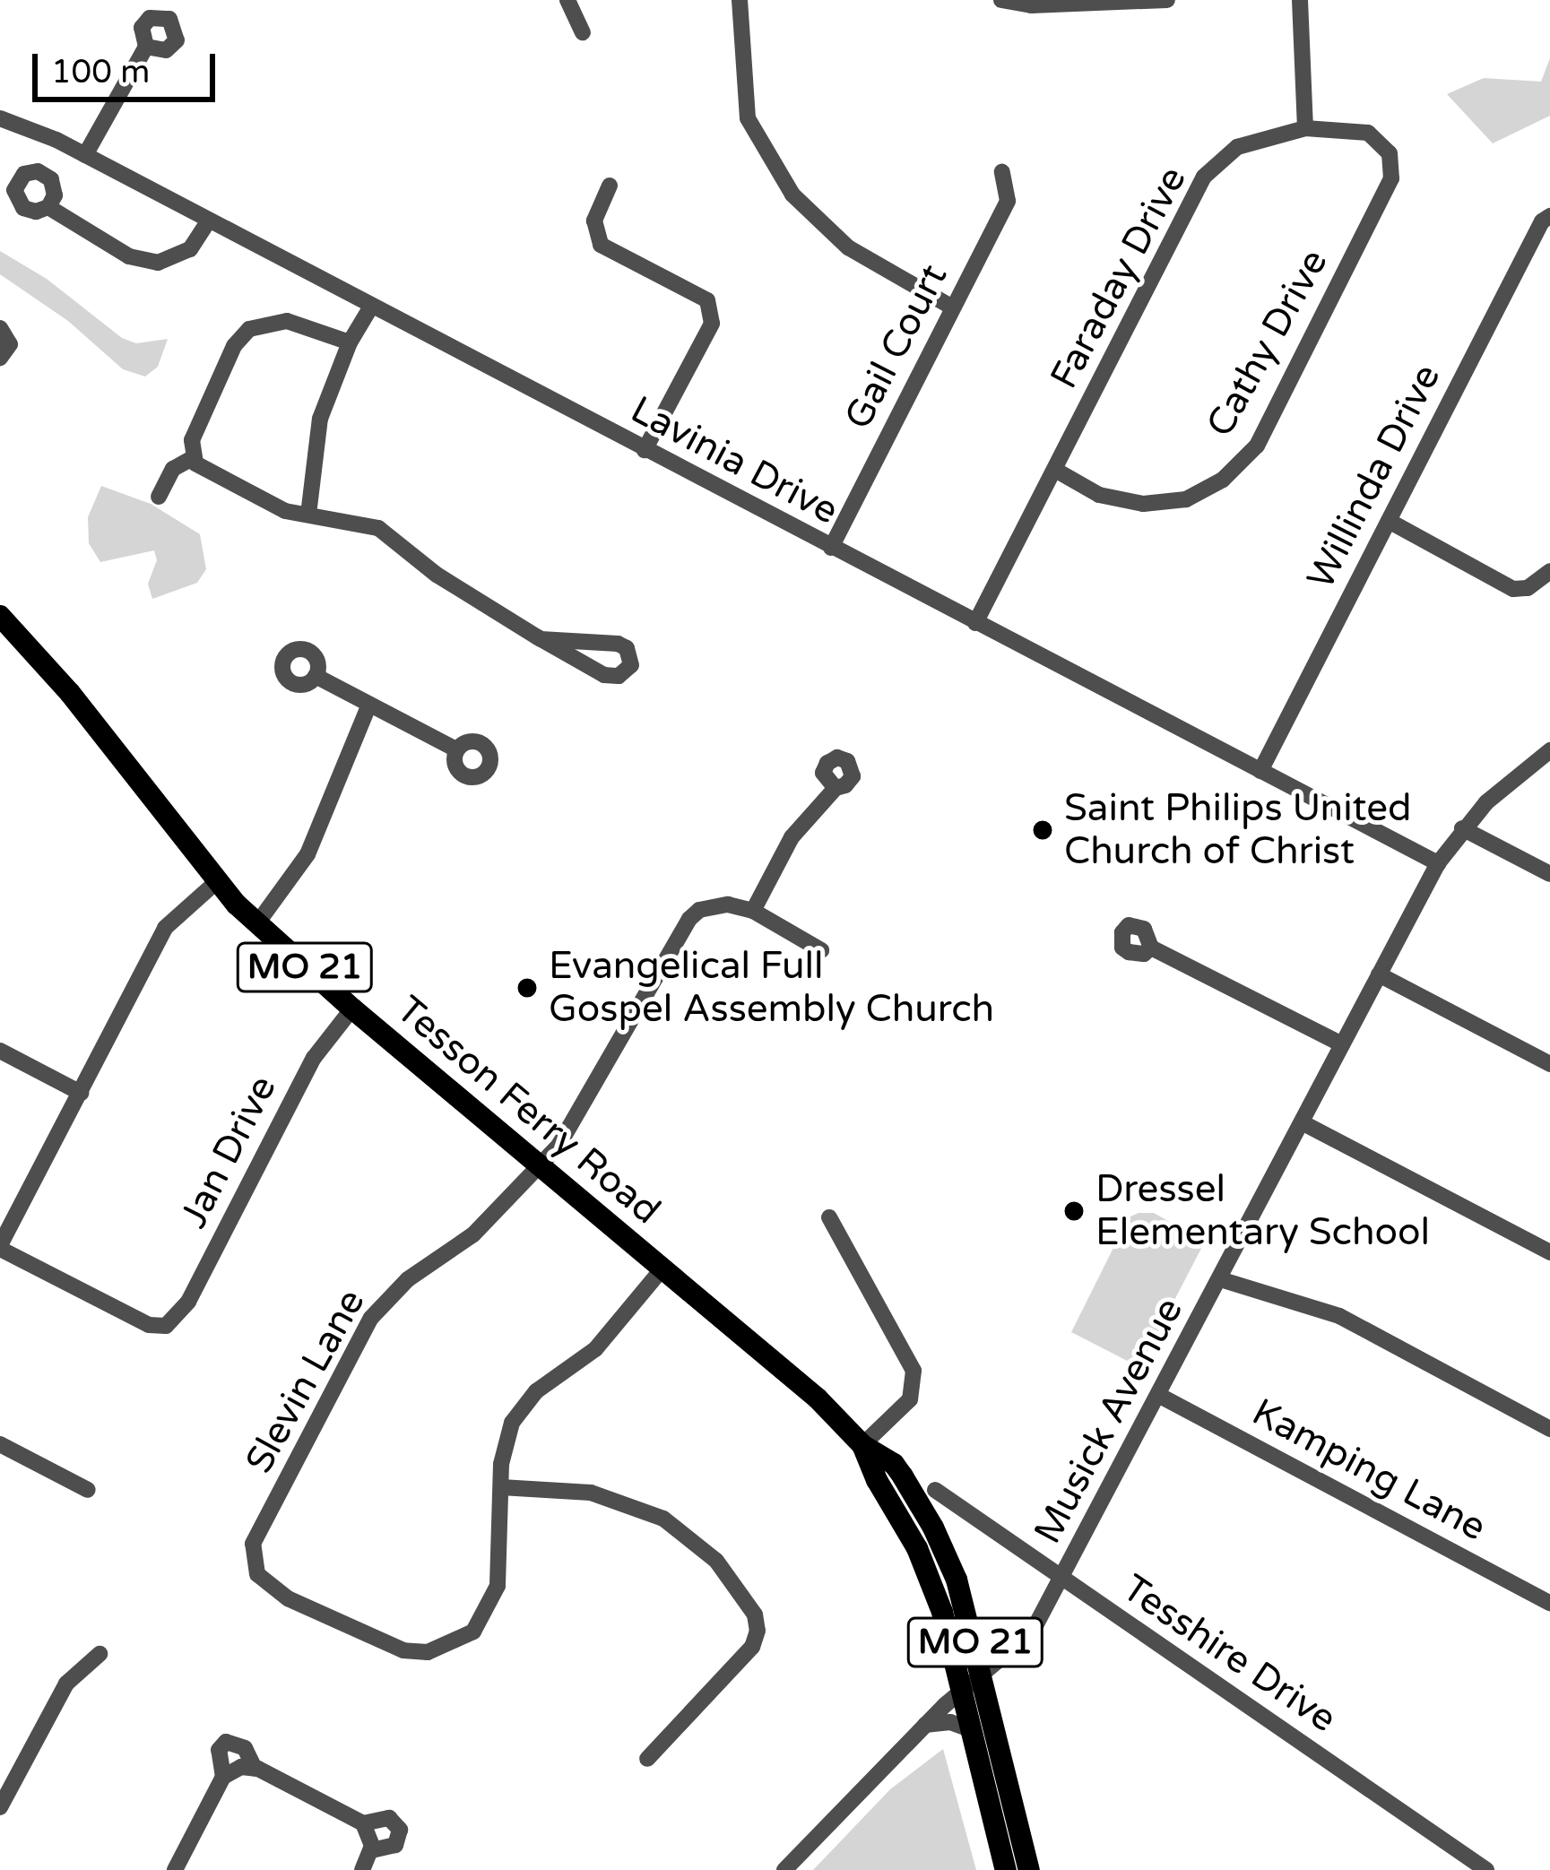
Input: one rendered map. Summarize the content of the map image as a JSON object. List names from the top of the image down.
{
  "streets": {
    "main road": ["MO 21", "Tesson Ferry Road"],
    "street": [
      "Faraday Drive",
      "Cathy Drive",
      "Gail Court",
      "Lavinia Drive",
      "Willinda Drive",
      "Jan Drive",
      "Slevin Lane",
      "Musick Avenue",
      "Kamping Lane",
      "Tesshire Drive"
    ]
  },
  "crossings": [
    ["Faraday Drive", "Cathy Drive"],
    ["Faraday Drive", "Lavinia Drive"],
    ["Gail Court", "Lavinia Drive"],
    ["Lavinia Drive", "Willinda Drive"],
    ["Lavinia Drive", "Musick Avenue"],
    ["Tesson Ferry Road", "Jan Drive"],
    ["Tesson Ferry Road", "Slevin Lane"],
    ["Tesson Ferry Road", "Musick Avenue"],
    ["Musick Avenue", "Kamping Lane"],
    ["Musick Avenue", "Tesshire Drive"]
  ],
  "places": ["Saint Philips United Church of Christ", "Evangelical Full Gospel Assembly Church", "Dressel Elementary School"],
  "scale_bar": "100 m"
}
